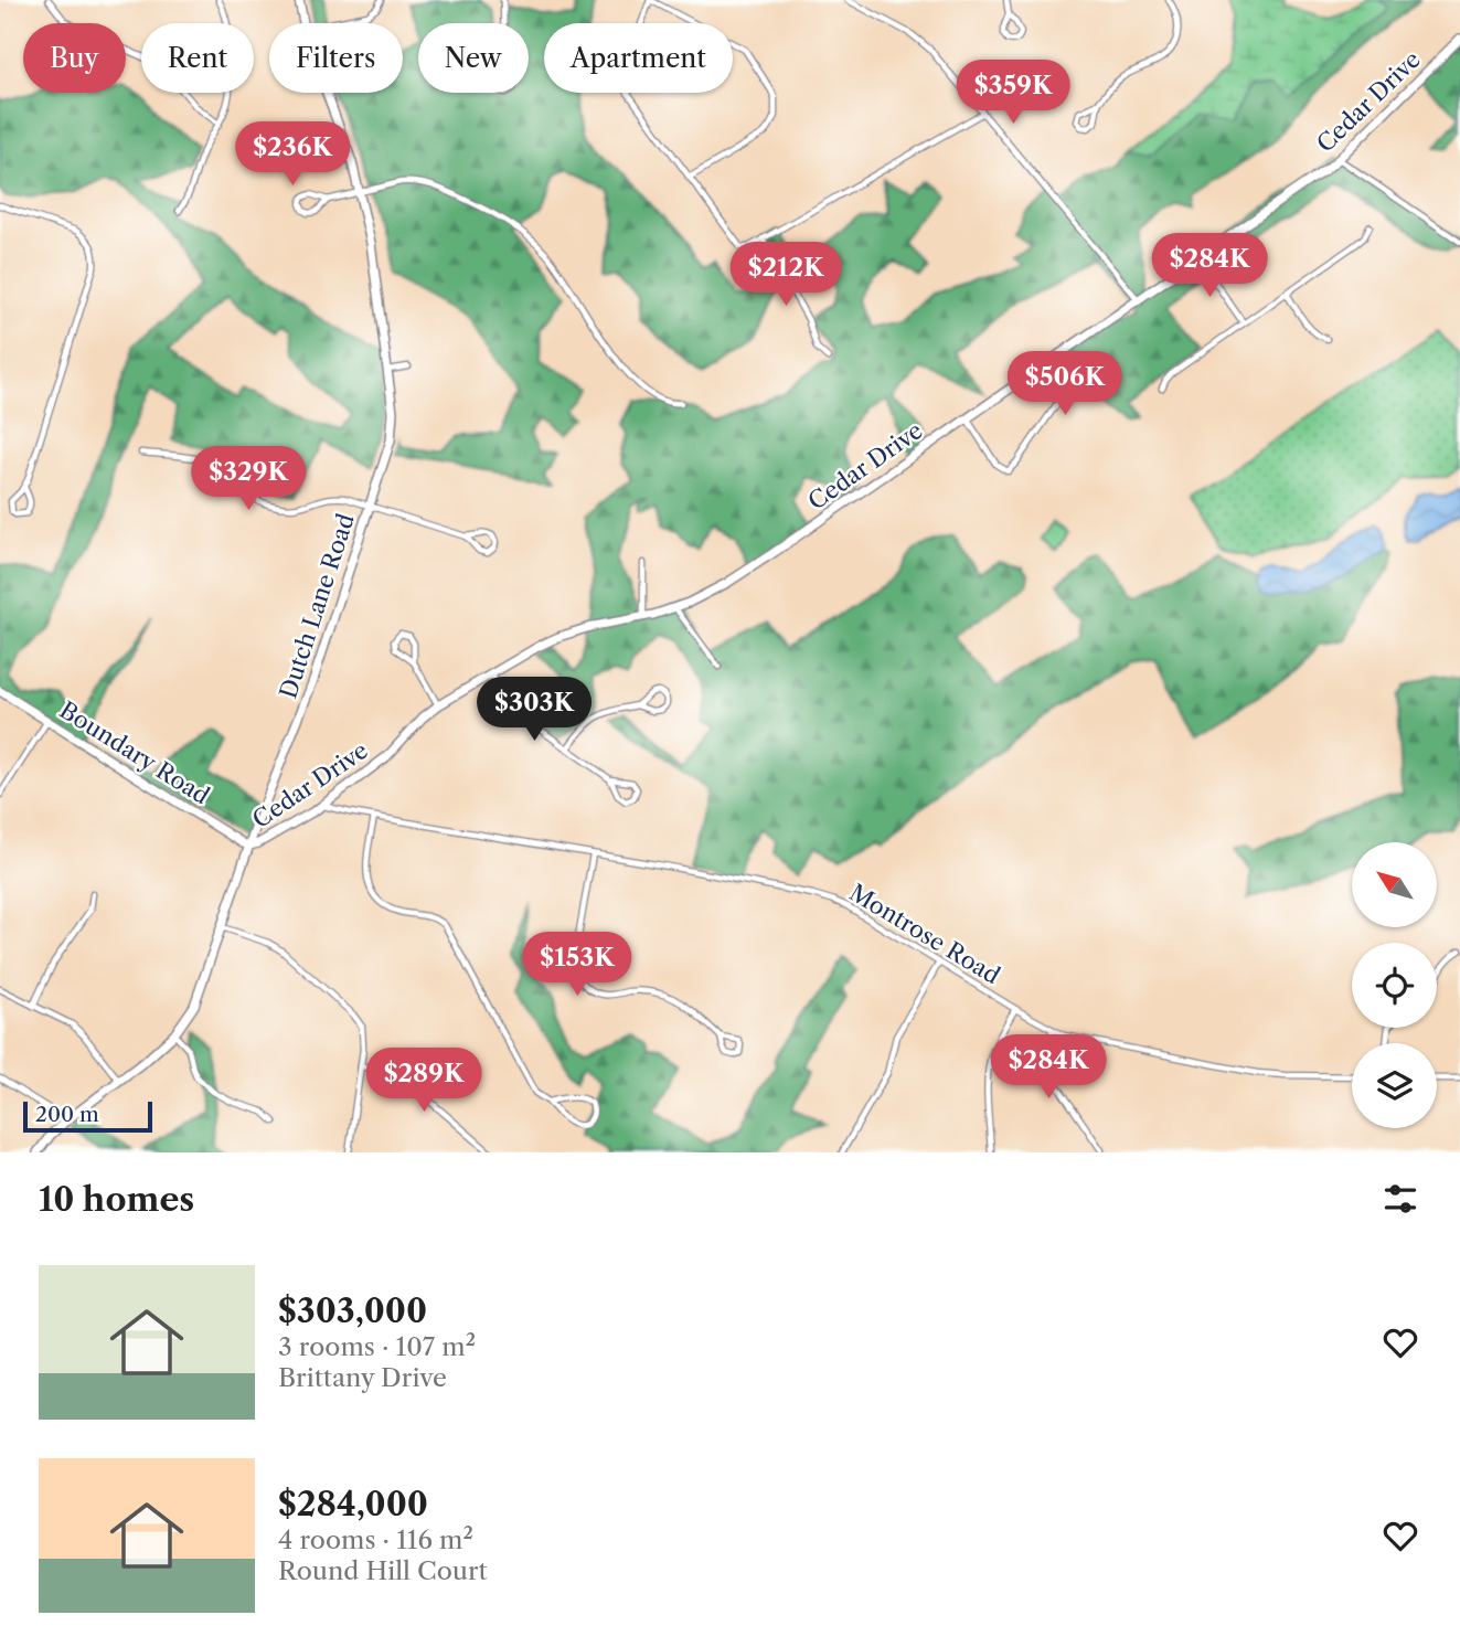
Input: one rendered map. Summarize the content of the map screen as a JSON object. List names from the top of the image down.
{
  "streets": {
    "street": [
      "Cedar Drive",
      "Dutch Lane Road",
      "Boundary Road",
      "Montrose Road"
    ]
  },
  "crossings": [
    ["Cedar Drive", "Dutch Lane Road"],
    ["Cedar Drive", "Boundary Road"],
    ["Cedar Drive", "Montrose Road"],
    ["Dutch Lane Road", "Boundary Road"]
  ],
  "scale_bar": "200 m",
  "north": "top left",
  "page": {
    "chip": [
      "Buy",
      "Rent",
      "Filters",
      "New",
      "Apartment"
    ],
    "price": [
      "$359K",
      "$236K",
      "$284K",
      "$212K",
      "$506K",
      "$329K",
      "$303K",
      "$153K",
      "$284K",
      "$289K"
    ],
    "scale": "200 m",
    "heading": "10 homes",
    "list": [
      {
        "name": "$303,000",
        "note": "3 rooms · 107 m² · Brittany Drive"
      },
      {
        "name": "$284,000",
        "note": "4 rooms · 116 m² · Round Hill Court"
      }
    ]
  }
}
